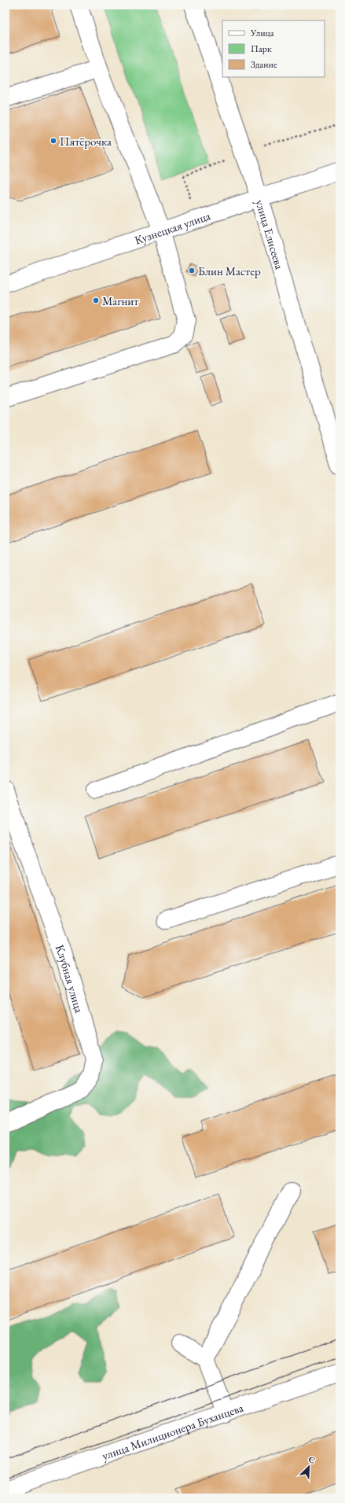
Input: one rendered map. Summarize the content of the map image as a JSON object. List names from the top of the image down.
{
  "streets": {
    "street": [
      "Кузнецкая улица",
      "улица Елисеева",
      "Клубная улица",
      "улица Милиционера Буханцева"
    ]
  },
  "crossings": [
    ["Кузнецкая улица", "улица Елисеева"]
  ],
  "places": ["Пятёрочка", "Блин Мастер", "Магнит"],
  "legend": ["Улица", "Парк", "Здание"],
  "north": "top right"
}
